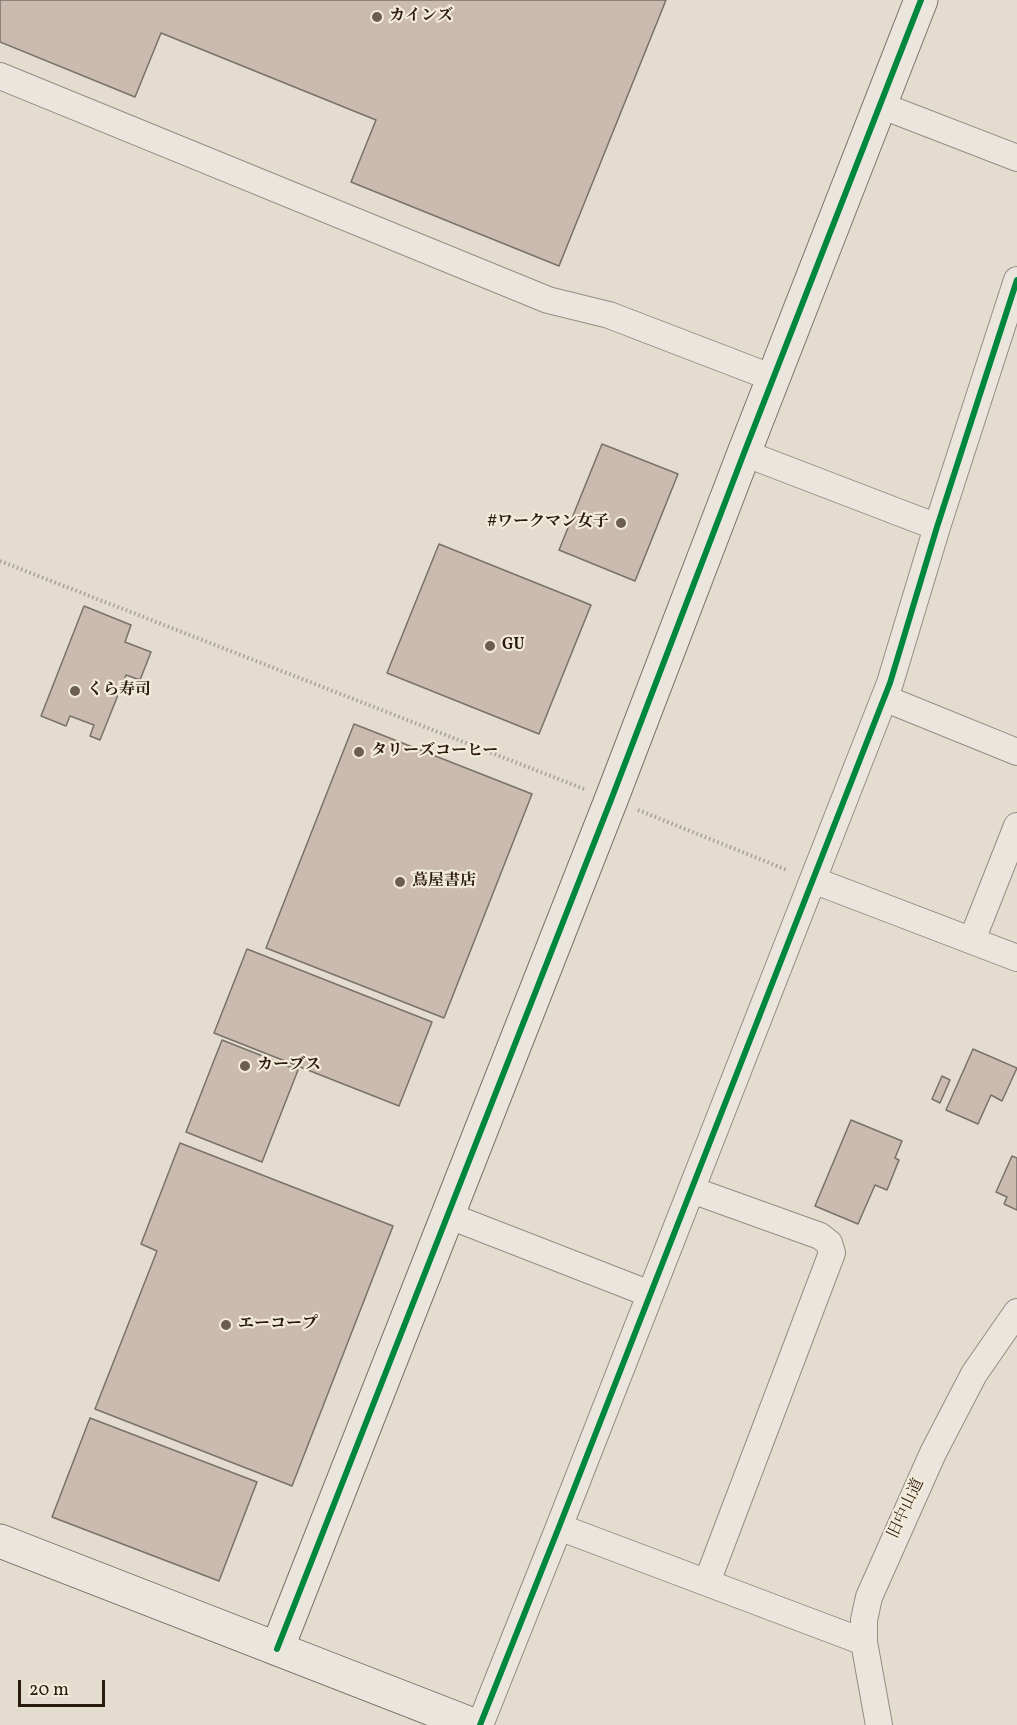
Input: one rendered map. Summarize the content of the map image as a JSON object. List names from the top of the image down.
{
  "streets": {
    "street": ["旧中山道"]
  },
  "places": [
    "カインズ",
    "#ワークマン女子",
    "GU",
    "くら寿司",
    "タリーズコーヒー",
    "蔦屋書店",
    "カーブス",
    "エーコープ"
  ],
  "scale_bar": "20 m"
}
